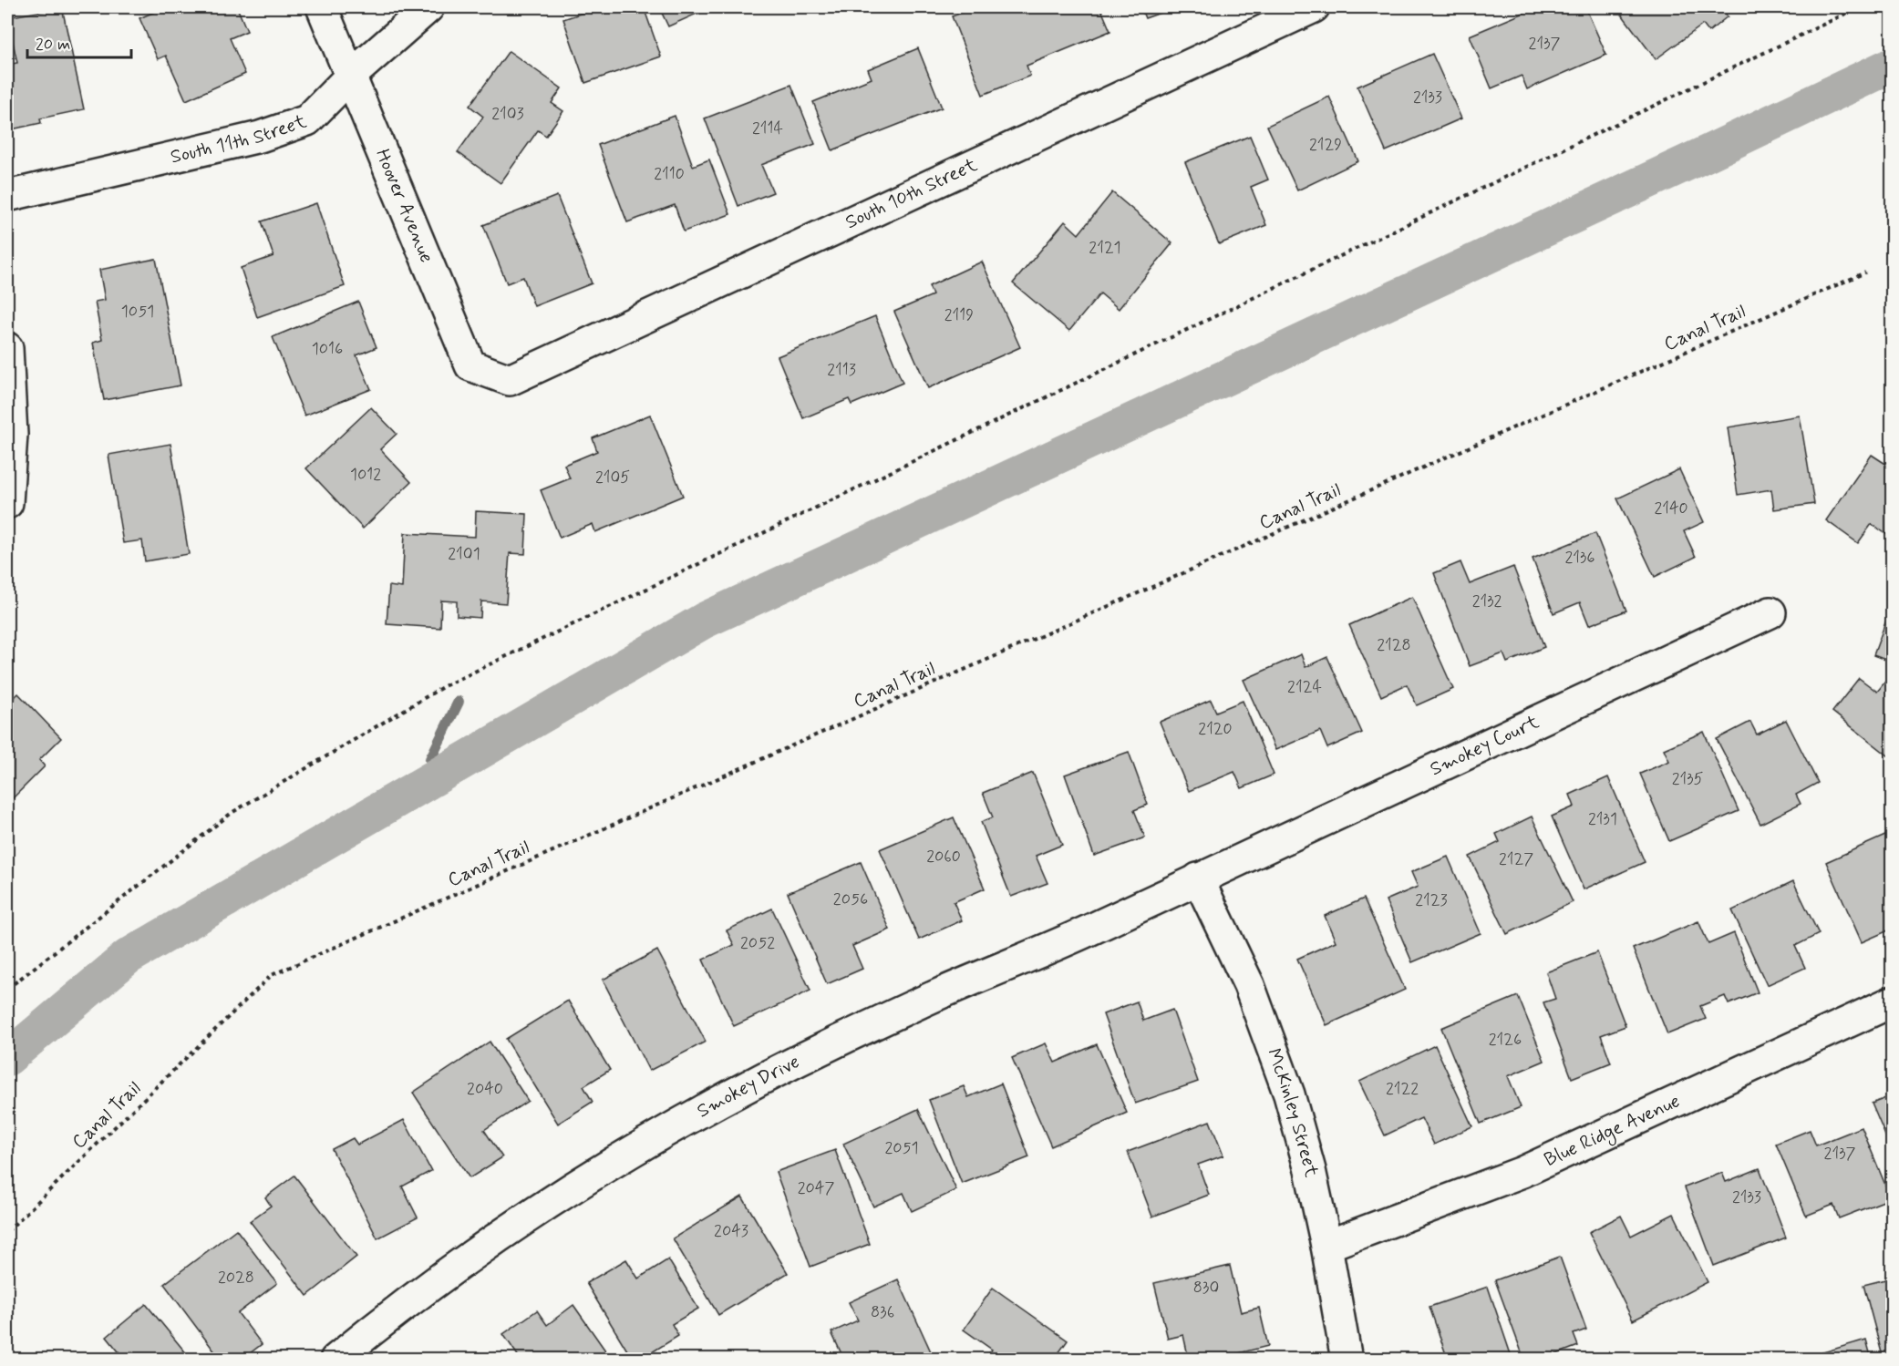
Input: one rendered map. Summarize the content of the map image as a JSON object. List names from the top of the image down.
{
  "streets": {
    "street": [
      "South 11th Street",
      "South 10th Street",
      "Hoover Avenue",
      "Smokey Court",
      "Smokey Drive",
      "McKinley Street",
      "Blue Ridge Avenue"
    ],
    "path": ["Canal Trail"]
  },
  "crossings": [
    ["South 11th Street", "Hoover Avenue"],
    ["South 10th Street", "Hoover Avenue"],
    ["Smokey Court", "Smokey Drive"],
    ["Smokey Court", "McKinley Street"],
    ["Smokey Drive", "McKinley Street"],
    ["McKinley Street", "Blue Ridge Avenue"]
  ],
  "house_numbers": [
    "2137",
    "2133",
    "2103",
    "2114",
    "2129",
    "2110",
    "2121",
    "1051",
    "2119",
    "1016",
    "2113",
    "1012",
    "2105",
    "2140",
    "2101",
    "2136",
    "2132",
    "2128",
    "2124",
    "2120",
    "2135",
    "2131",
    "2060",
    "2127",
    "2056",
    "2123",
    "2052",
    "2126",
    "2040",
    "2122",
    "2051",
    "2137",
    "2047",
    "2133",
    "2043",
    "2028",
    "830",
    "836"
  ],
  "scale_bar": "20 m"
}
